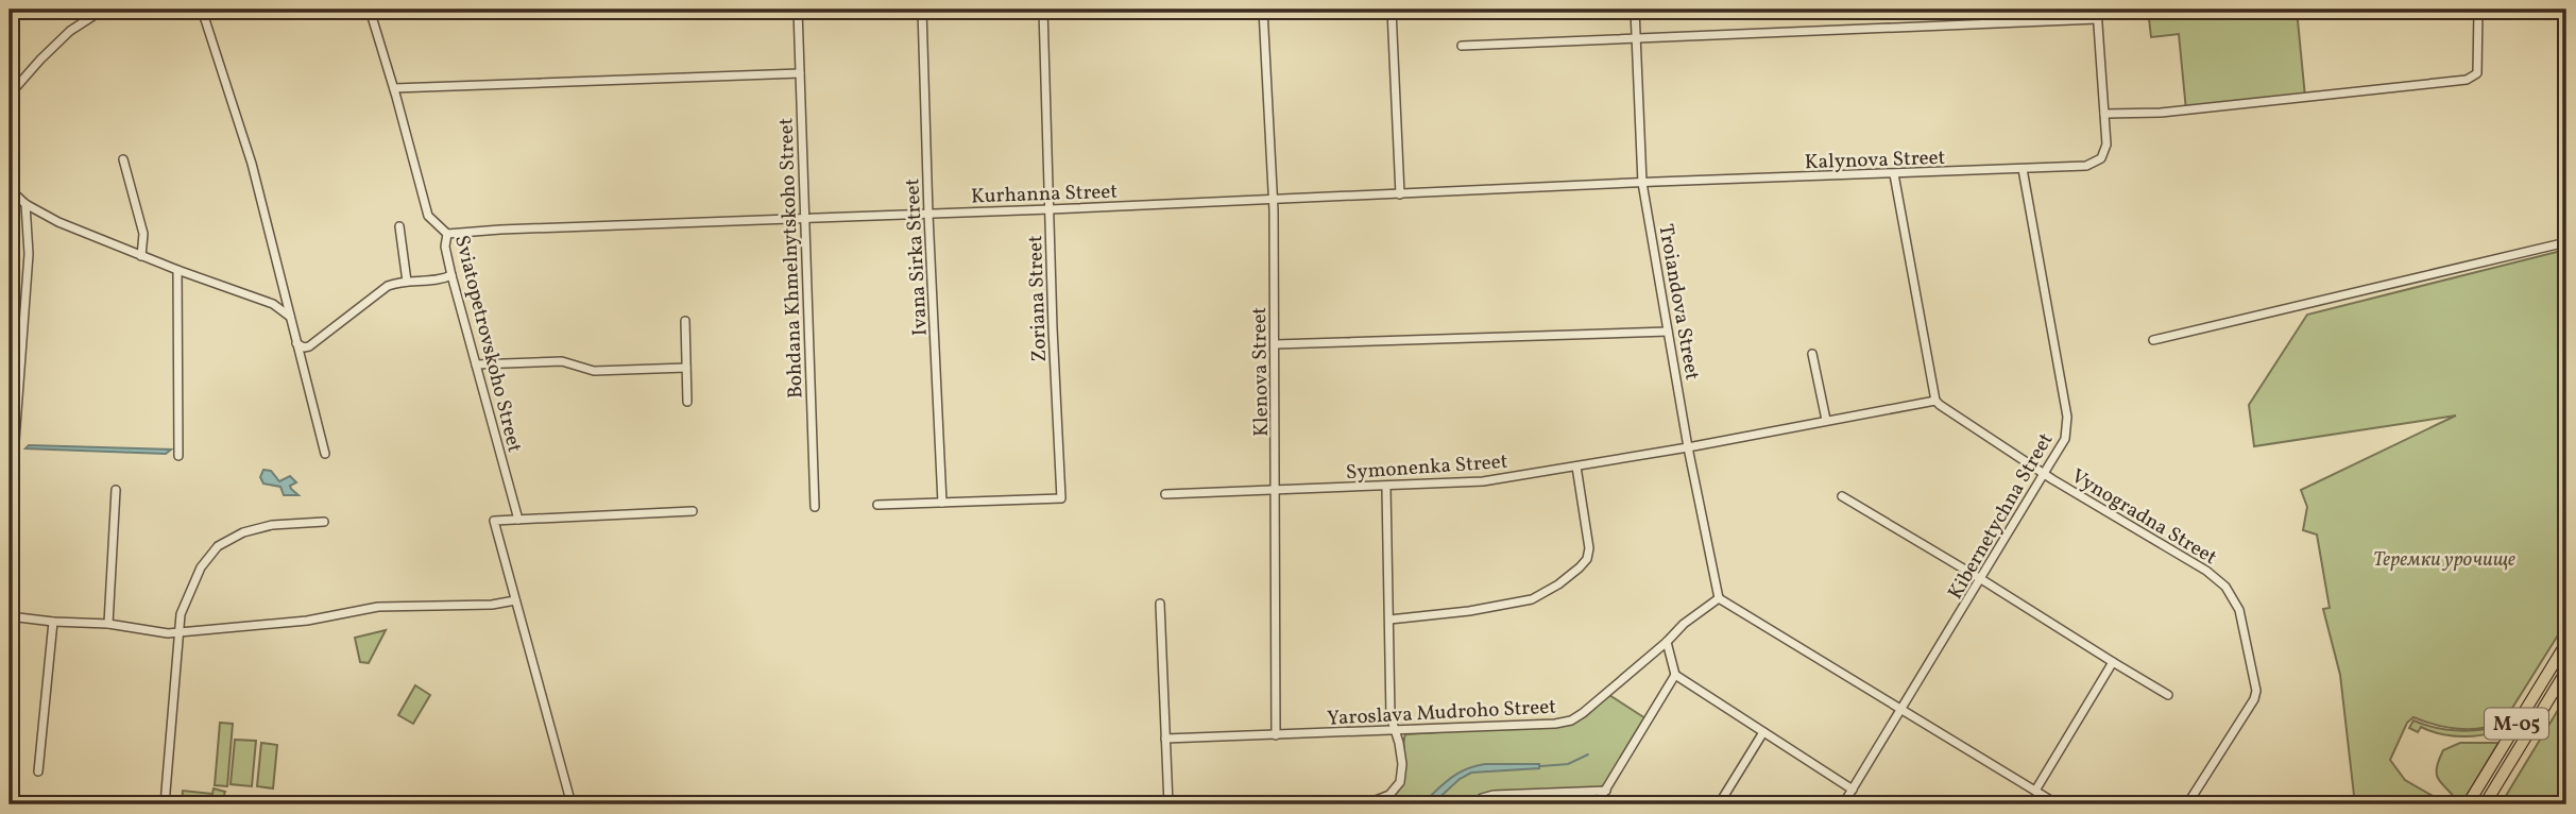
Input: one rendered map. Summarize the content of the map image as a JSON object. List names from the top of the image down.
{
  "streets": {
    "highway": ["М-05"],
    "street": [
      "Kalynova Street",
      "Kurhanna Street",
      "Ivana Sirka Street",
      "Bohdana Khmelnytskoho Street",
      "Zoriana Street",
      "Troiandova Street",
      "Sviatopetrovskoho Street",
      "Klenova Street",
      "Symonenka Street",
      "Kibernetychna Street",
      "Vynogradna Street",
      "Yaroslava Mudroho Street"
    ]
  },
  "crossings": [
    ["Kalynova Street", "Kurhanna Street"],
    ["Kalynova Street", "Troiandova Street"],
    ["Kalynova Street", "Kibernetychna Street"],
    ["Kurhanna Street", "Ivana Sirka Street"],
    ["Kurhanna Street", "Bohdana Khmelnytskoho Street"],
    ["Kurhanna Street", "Zoriana Street"],
    ["Kurhanna Street", "Troiandova Street"],
    ["Kurhanna Street", "Sviatopetrovskoho Street"],
    ["Kurhanna Street", "Klenova Street"],
    ["Ivana Sirka Street", "Zoriana Street"],
    ["Troiandova Street", "Symonenka Street"],
    ["Troiandova Street", "Yaroslava Mudroho Street"],
    ["Klenova Street", "Symonenka Street"],
    ["Klenova Street", "Yaroslava Mudroho Street"],
    ["Kibernetychna Street", "Vynogradna Street"]
  ],
  "parks": ["Теремки урочище"]
}
